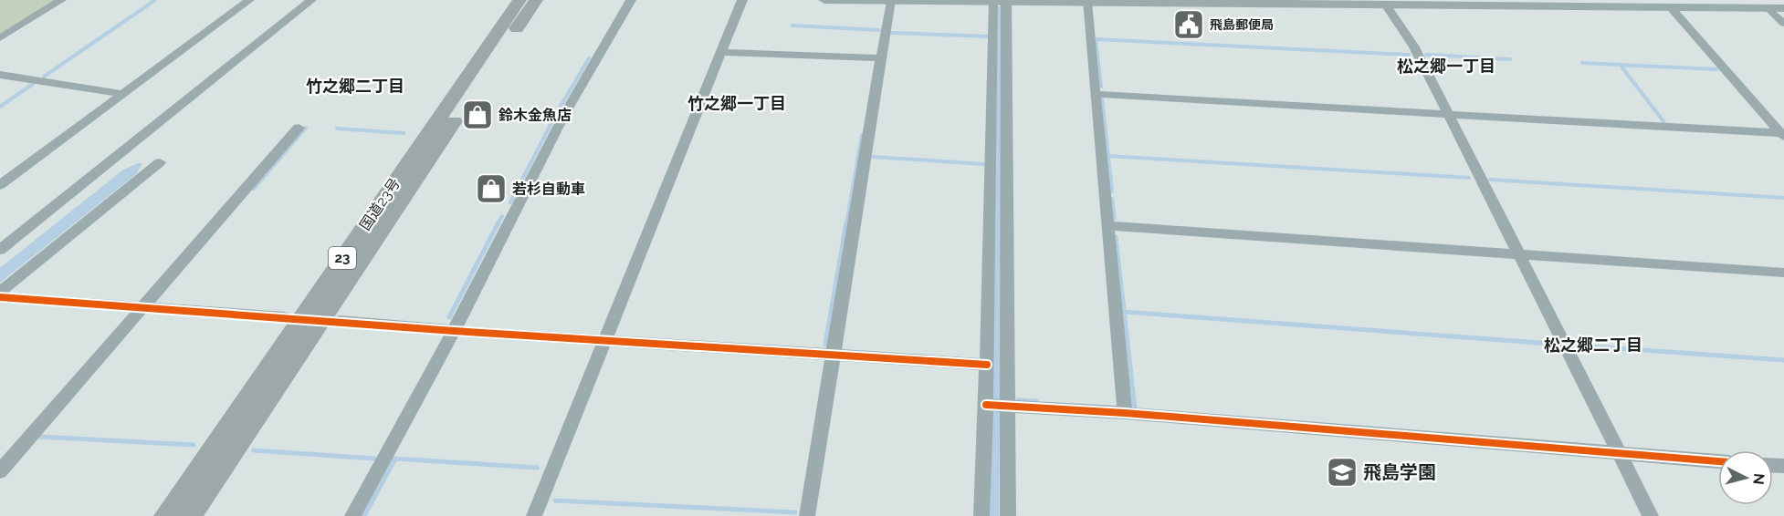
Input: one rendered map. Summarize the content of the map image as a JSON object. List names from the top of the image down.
{
  "streets": {
    "highway": ["国道23号", "23"]
  },
  "districts": [
    "松之郷一丁目",
    "竹之郷二丁目",
    "竹之郷一丁目",
    "松之郷二丁目"
  ],
  "places": {
    "public building": ["飛島郵便局"],
    "shop": ["鈴木金魚店", "若杉自動車"],
    "school or university": ["飛島学園"]
  },
  "north": "right"
}
